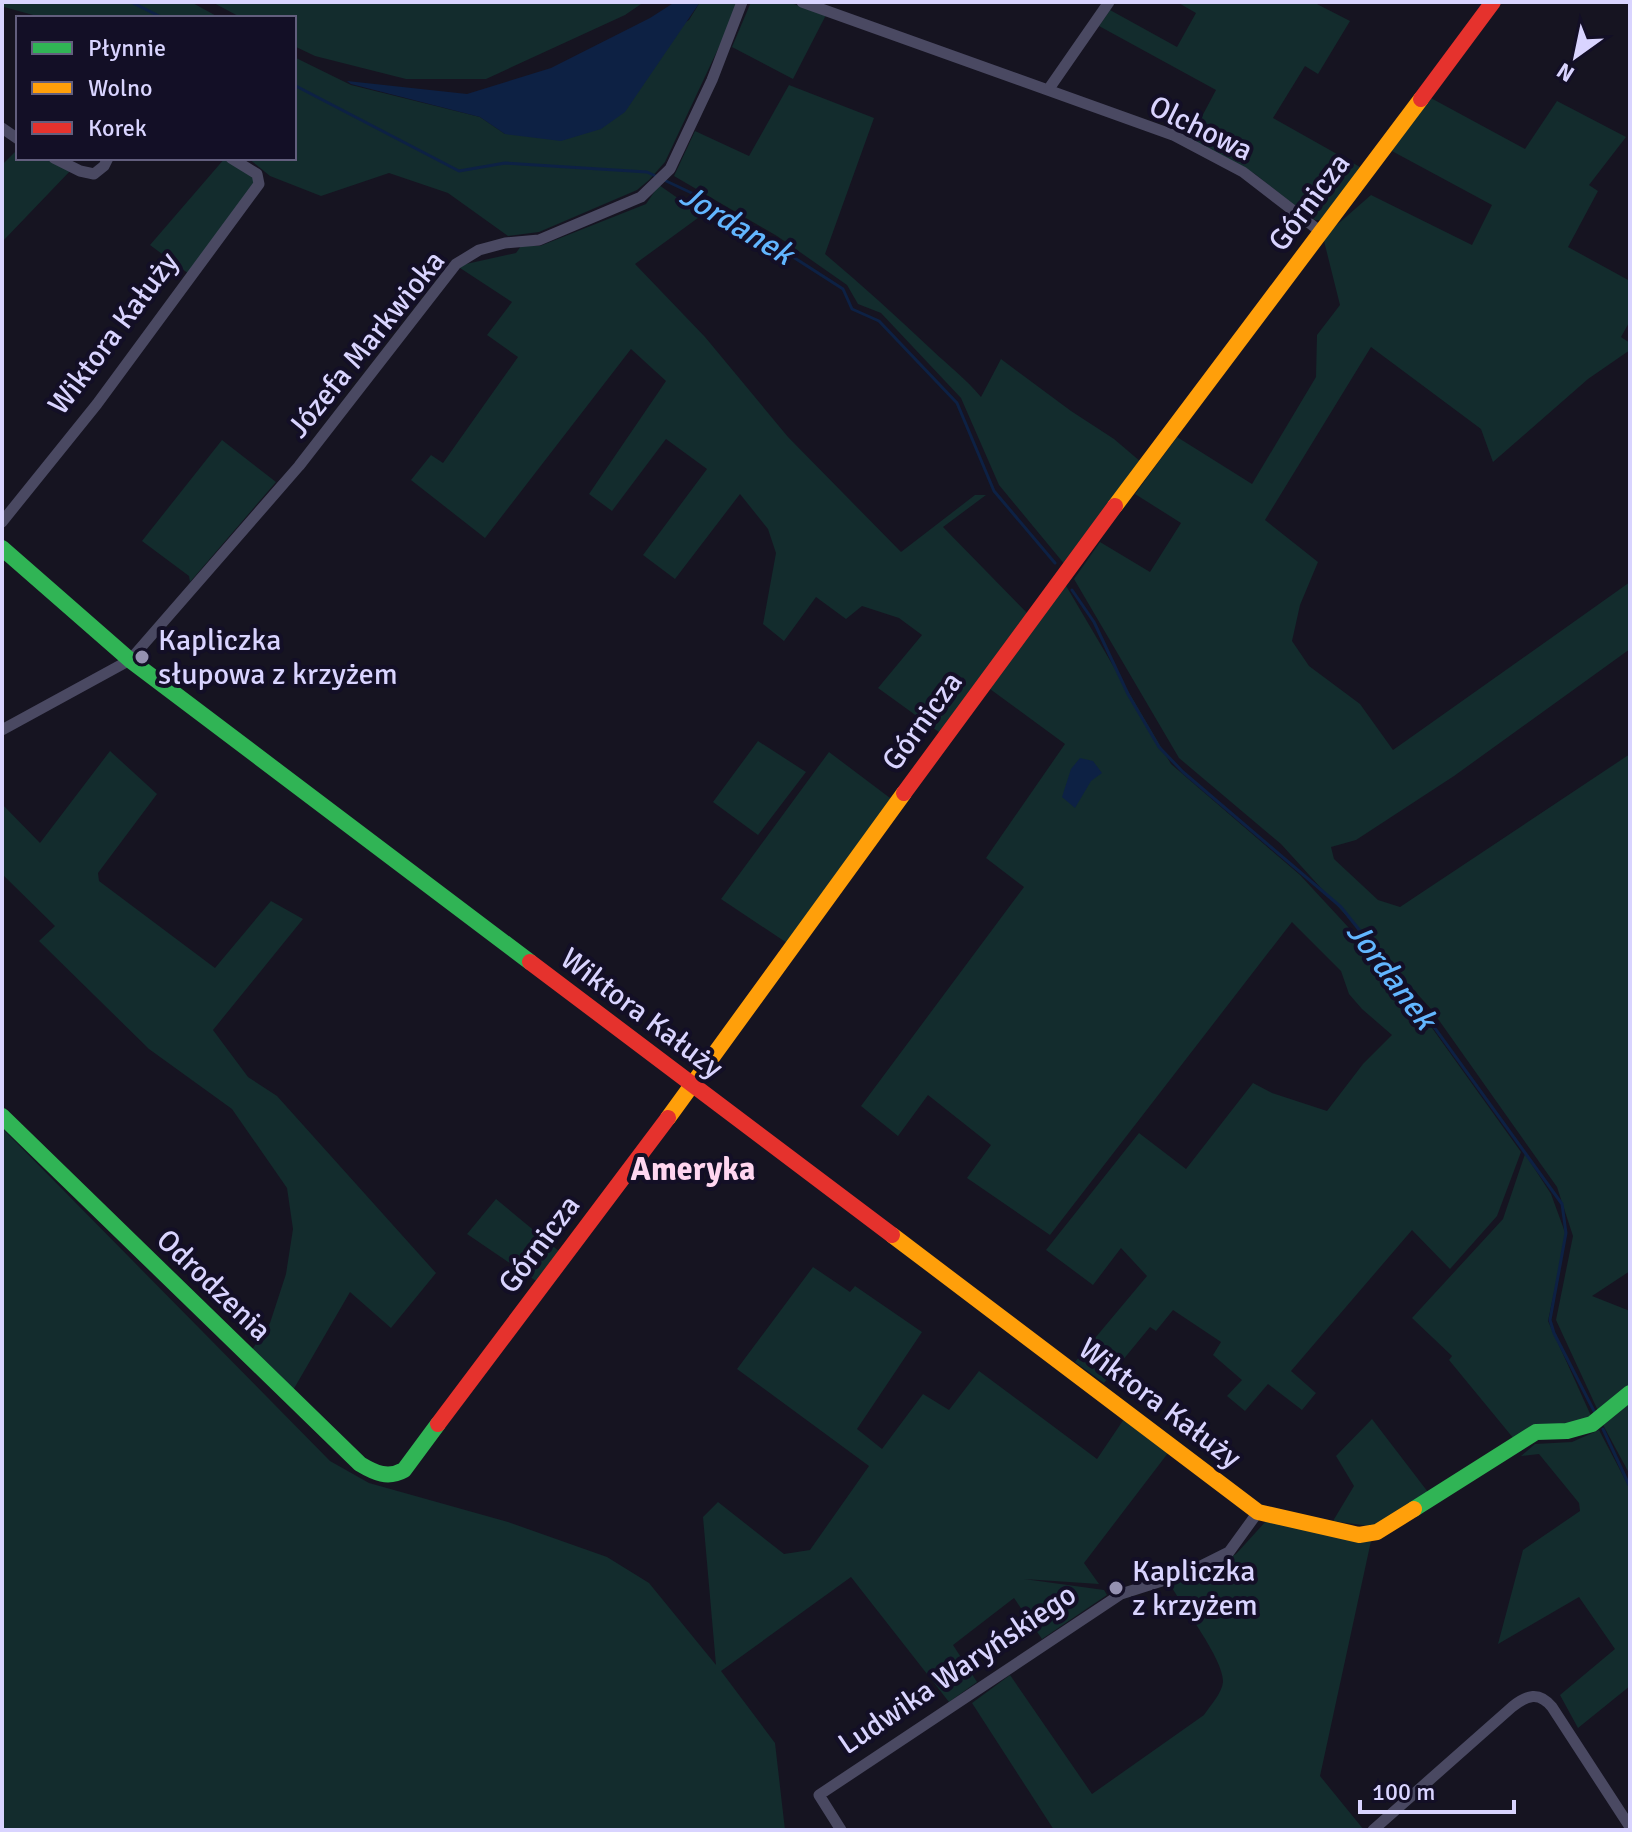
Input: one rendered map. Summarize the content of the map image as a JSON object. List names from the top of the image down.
{
  "streets": {
    "street": [
      "Olchowa",
      "Górnicza",
      "Wiktora Kałuży",
      "Józefa Markwioka",
      "Odrodzenia",
      "Ludwika Waryńskiego"
    ]
  },
  "crossings": [
    ["Olchowa", "Górnicza"],
    ["Górnicza", "Wiktora Kałuży"],
    ["Górnicza", "Odrodzenia"],
    ["Wiktora Kałuży", "Józefa Markwioka"],
    ["Wiktora Kałuży", "Ludwika Waryńskiego"]
  ],
  "districts": ["Ameryka"],
  "water": ["Jordanek"],
  "places": ["Kapliczka słupowa z krzyżem", "Kapliczka z krzyżem"],
  "legend": ["Płynnie", "Wolno", "Korek"],
  "scale_bar": "100 m",
  "north": "bottom left"
}
